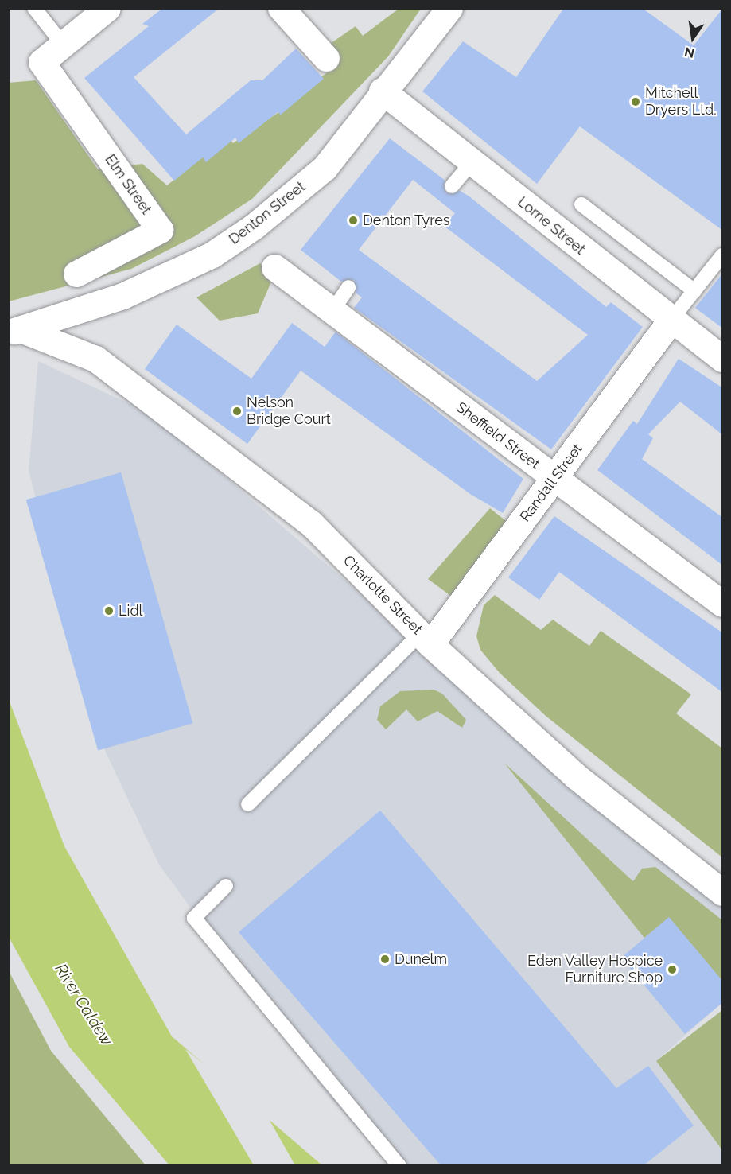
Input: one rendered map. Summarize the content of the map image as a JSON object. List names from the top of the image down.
{
  "streets": {
    "street": [
      "Elm Street",
      "Denton Street",
      "Lorne Street",
      "Sheffield Street",
      "Randall Street",
      "Charlotte Street"
    ]
  },
  "crossings": [
    ["Denton Street", "Lorne Street"],
    ["Denton Street", "Charlotte Street"],
    ["Lorne Street", "Randall Street"],
    ["Sheffield Street", "Randall Street"],
    ["Randall Street", "Charlotte Street"]
  ],
  "water": ["River Caldew"],
  "places": [
    "Mitchell Dryers Ltd.",
    "Denton Tyres",
    "Nelson Bridge Court",
    "Lidl",
    "Dunelm",
    "Eden Valley Hospice Furniture Shop"
  ],
  "north": "bottom"
}
